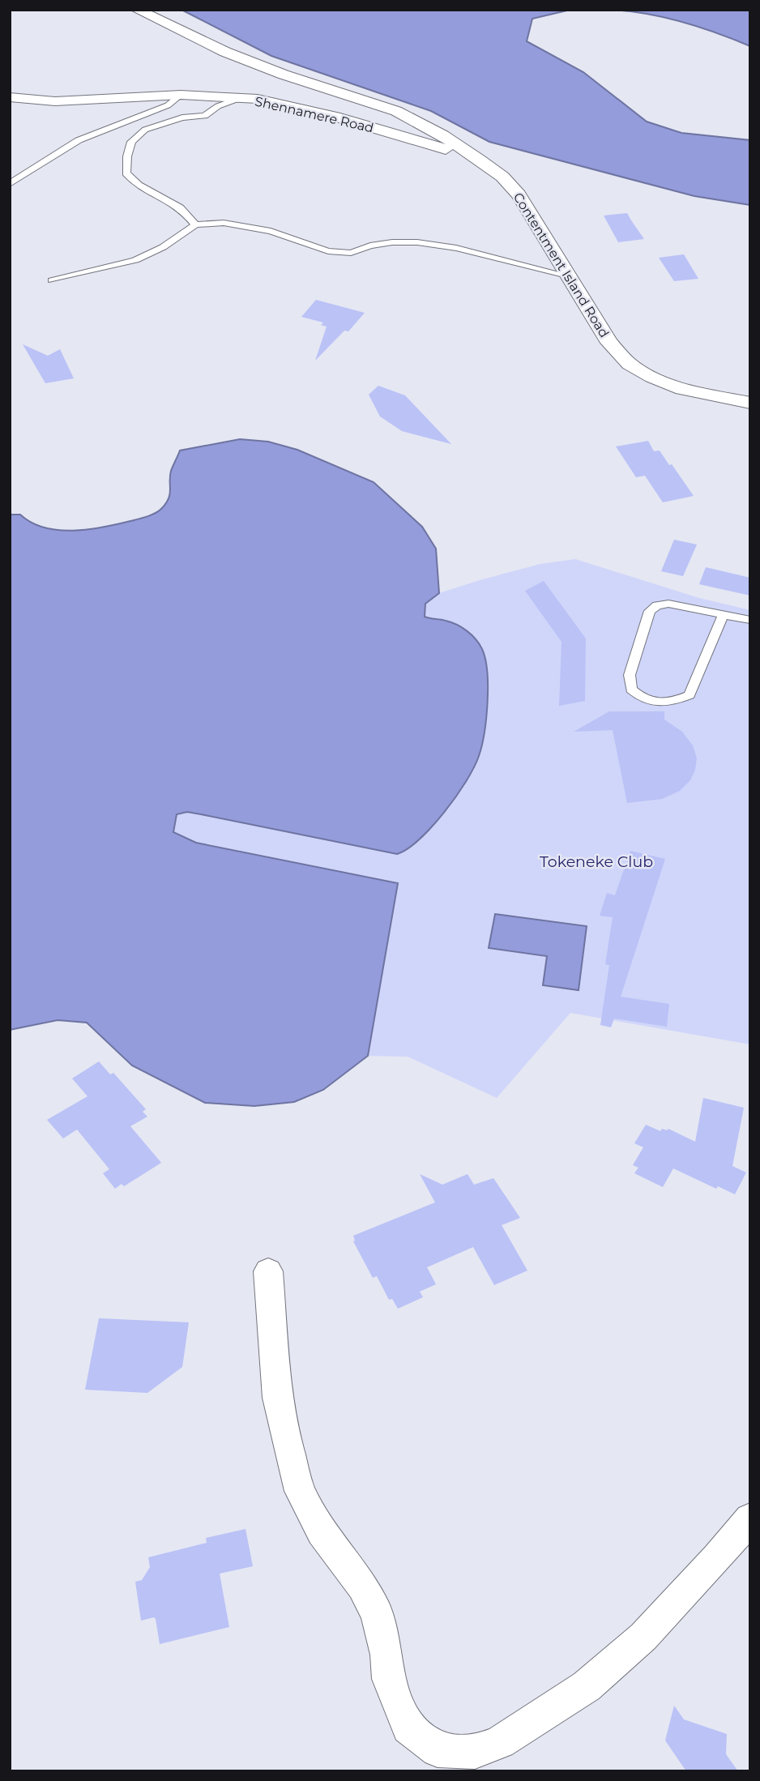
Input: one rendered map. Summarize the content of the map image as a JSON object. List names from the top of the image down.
{
  "streets": {
    "street": ["Shennamere Road", "Contentment Island Road"]
  },
  "crossings": [
    ["Shennamere Road", "Contentment Island Road"]
  ],
  "parks": ["Tokeneke Club"]
}
